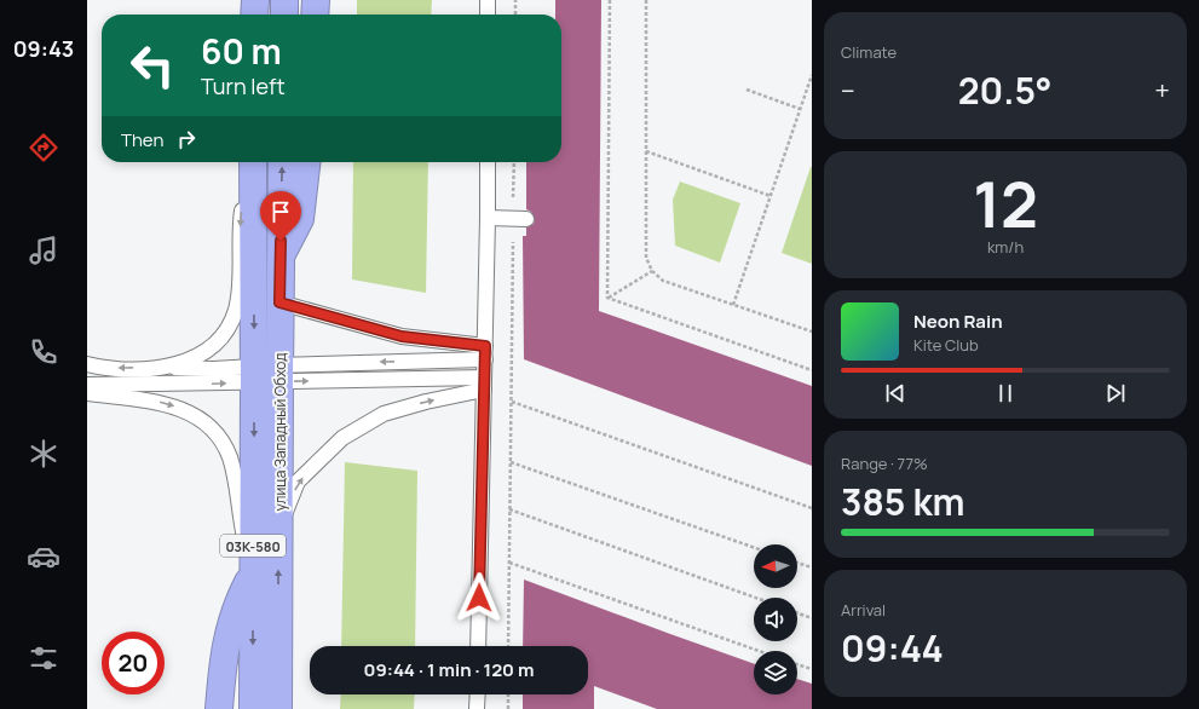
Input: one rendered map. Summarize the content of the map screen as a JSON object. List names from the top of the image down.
{
  "streets": {
    "highway": ["улица Западный Обход", "03К-580"]
  },
  "north": "left",
  "page": {
    "tabs": "09:43",
    "tile": [
      "Climate",
      ["12", "km/h"],
      ["Range · 77%", "385 km"],
      ["Arrival", "09:44"]
    ],
    "turn": ["60 m", "Turn left"],
    "heat": ["−", "20.5°", "+"],
    "then": "Then",
    "song": ["Neon Rain", "Kite Club"],
    "limit": "20",
    "trip": "09:44 · 1 min · 120 m"
  }
}
